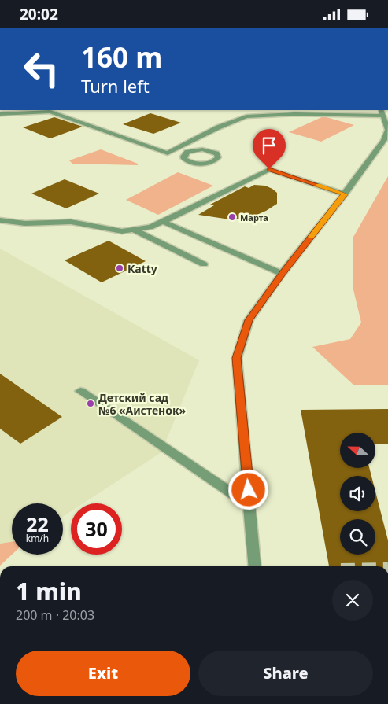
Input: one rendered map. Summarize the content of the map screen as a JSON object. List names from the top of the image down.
{
  "places": ["Марта", "Katty", "Детский сад №6 «Аистенок»"],
  "north": "left",
  "page": {
    "status": "20:02",
    "turn": ["160 m", "Turn left"],
    "speed": "22 km/h",
    "limit": "30",
    "heading": ["1 min", "200 m · 20:03"],
    "buttons": ["Exit", "Share"]
  }
}
